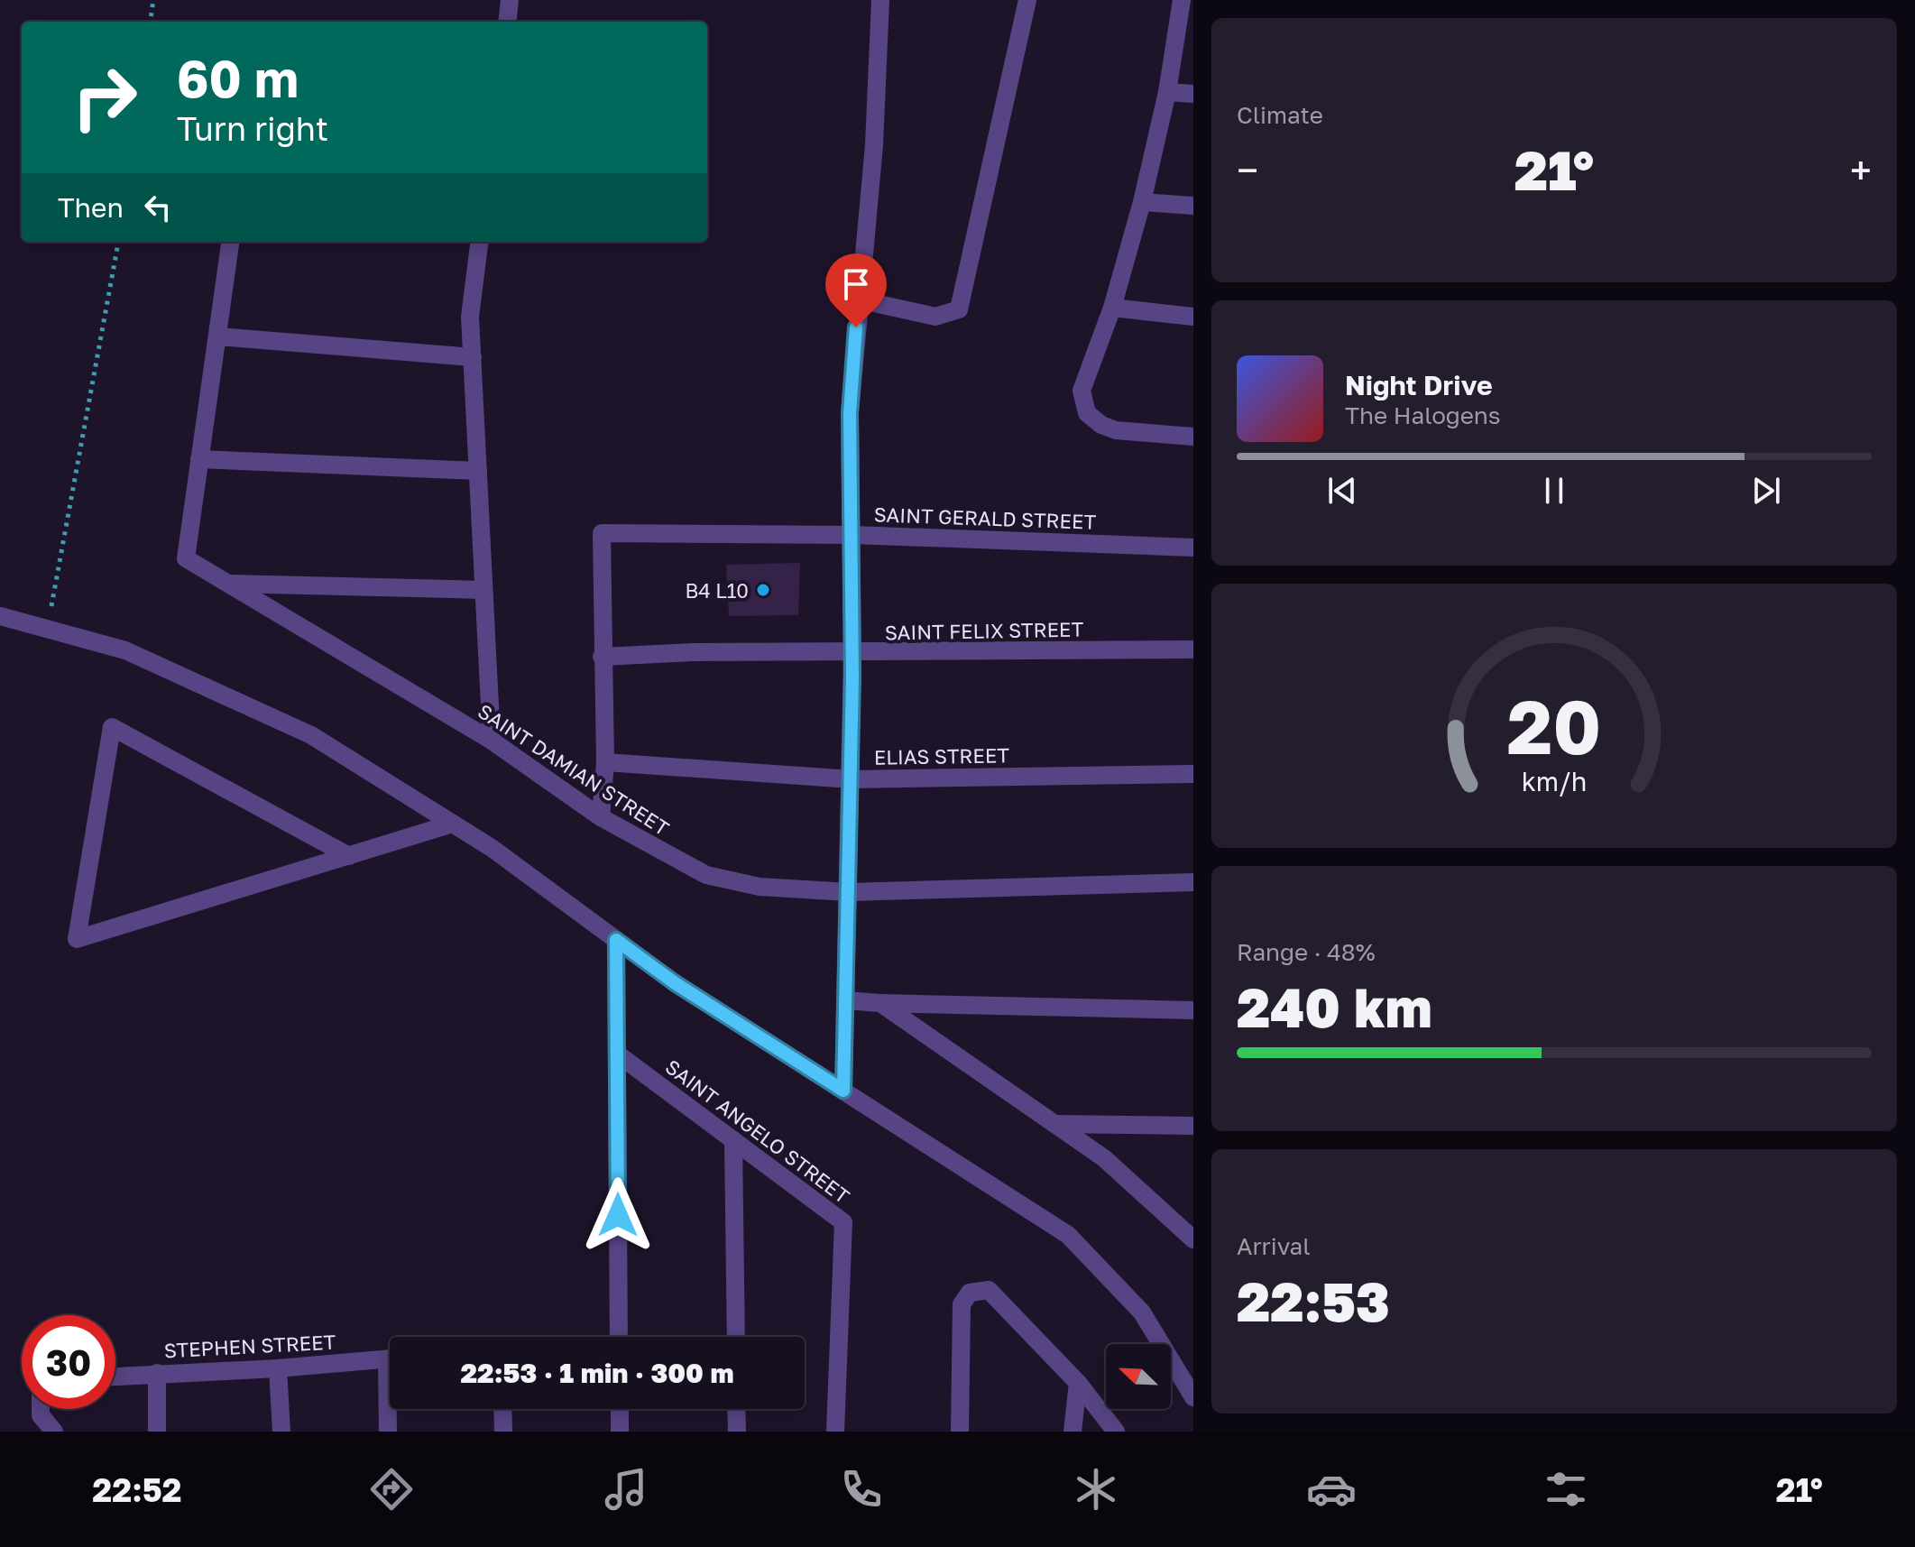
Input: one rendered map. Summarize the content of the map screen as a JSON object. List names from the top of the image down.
{
  "streets": {
    "street": [
      "SAINT GERALD STREET",
      "SAINT FELIX STREET",
      "ELIAS STREET",
      "SAINT DAMIAN STREET",
      "SAINT ANGELO STREET",
      "STEPHEN STREET"
    ]
  },
  "crossings": [
    ["SAINT GERALD STREET", "SAINT FELIX STREET"]
  ],
  "places": ["B4 L10"],
  "north": "top left",
  "page": {
    "tile": [
      "Climate",
      ["Range · 48%", "240 km"],
      ["Arrival", "22:53"]
    ],
    "turn": ["60 m", "Turn right"],
    "heat": ["−", "21°", "+"],
    "then": "Then",
    "song": ["Night Drive", "The Halogens"],
    "limit": "30",
    "trip": "22:53 · 1 min · 300 m",
    "tabs": ["22:52", "21°"],
    "gauge": ["20", "km/h"]
  }
}
